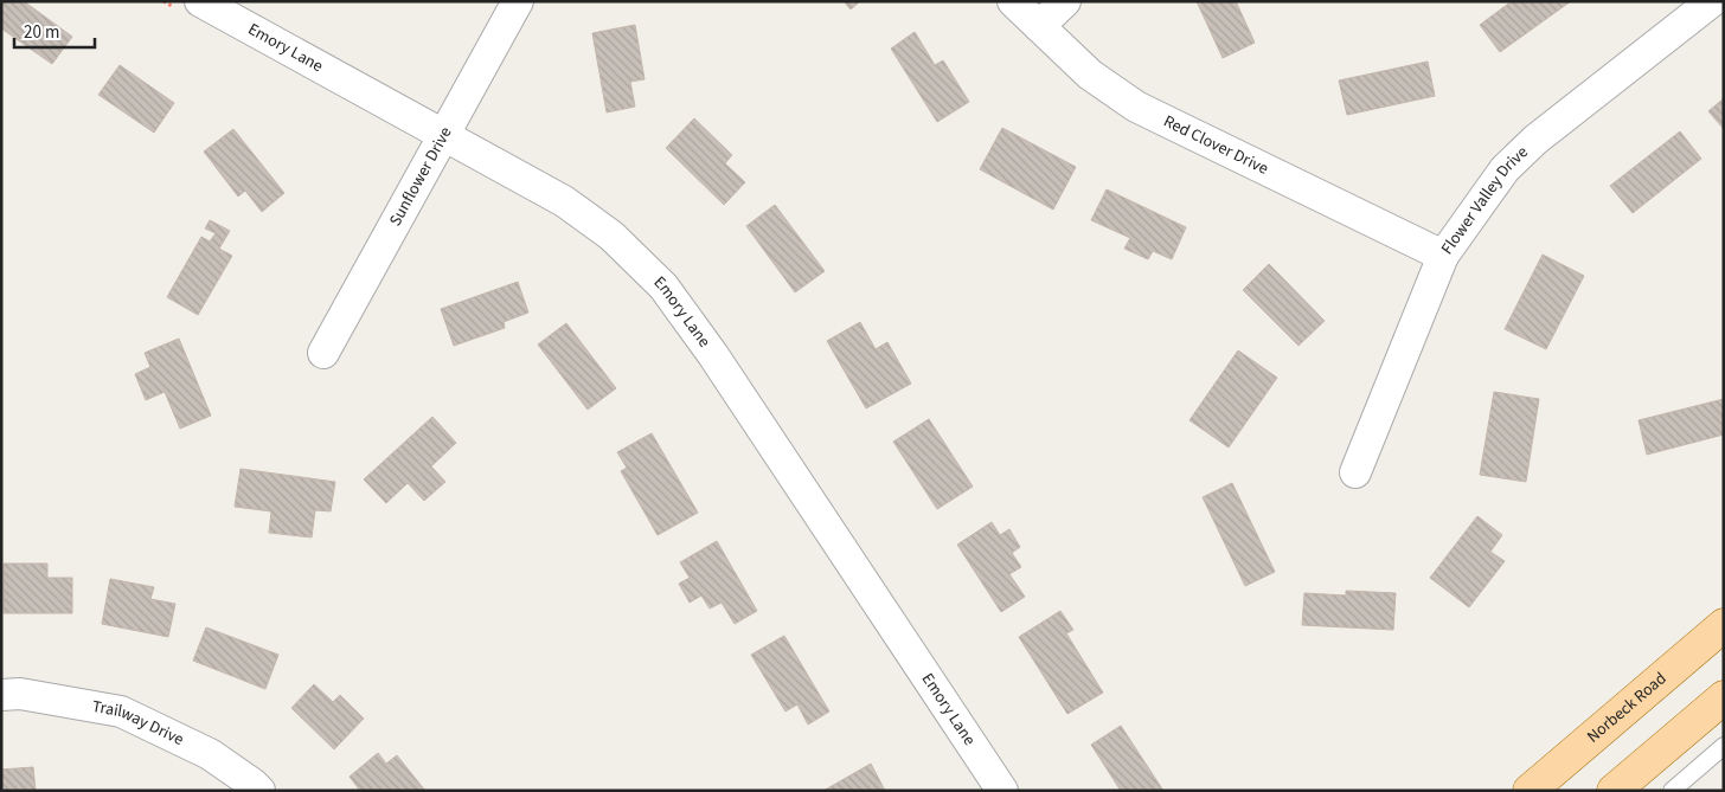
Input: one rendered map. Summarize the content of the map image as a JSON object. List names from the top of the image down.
{
  "streets": {
    "main road": ["Norbeck Road"],
    "street": [
      "Emory Lane",
      "Red Clover Drive",
      "Sunflower Drive",
      "Flower Valley Drive",
      "Trailway Drive"
    ]
  },
  "crossings": [
    ["Emory Lane", "Sunflower Drive"],
    ["Red Clover Drive", "Flower Valley Drive"]
  ],
  "scale_bar": "20 m"
}
